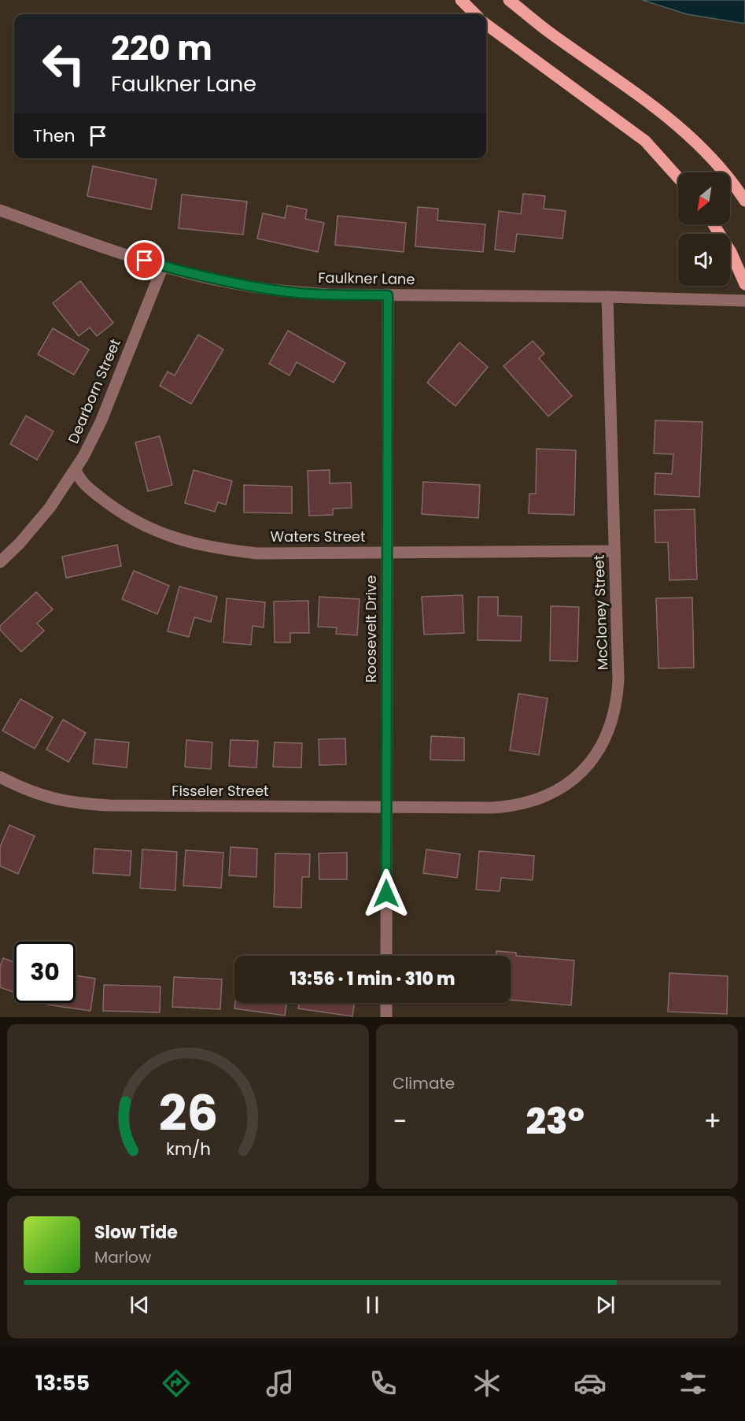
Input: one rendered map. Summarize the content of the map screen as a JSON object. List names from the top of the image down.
{
  "streets": {
    "street": [
      "Faulkner Lane",
      "Dearborn Street",
      "Waters Street",
      "McCloney Street",
      "Roosevelt Drive",
      "Fisseler Street"
    ]
  },
  "crossings": [
    ["Faulkner Lane", "Dearborn Street"],
    ["Faulkner Lane", "McCloney Street"],
    ["Faulkner Lane", "Roosevelt Drive"],
    ["Dearborn Street", "Waters Street"],
    ["Waters Street", "McCloney Street"],
    ["Waters Street", "Roosevelt Drive"],
    ["McCloney Street", "Fisseler Street"],
    ["Roosevelt Drive", "Fisseler Street"]
  ],
  "north": "bottom left",
  "page": {
    "turn": ["220 m", "Faulkner Lane"],
    "then": "Then",
    "limit": "30",
    "trip": "13:56 · 1 min · 310 m",
    "tile": "Climate",
    "heat": ["−", "23°", "+"],
    "song": ["Slow Tide", "Marlow"],
    "tabs": "13:55",
    "gauge": ["26", "km/h"]
  }
}
